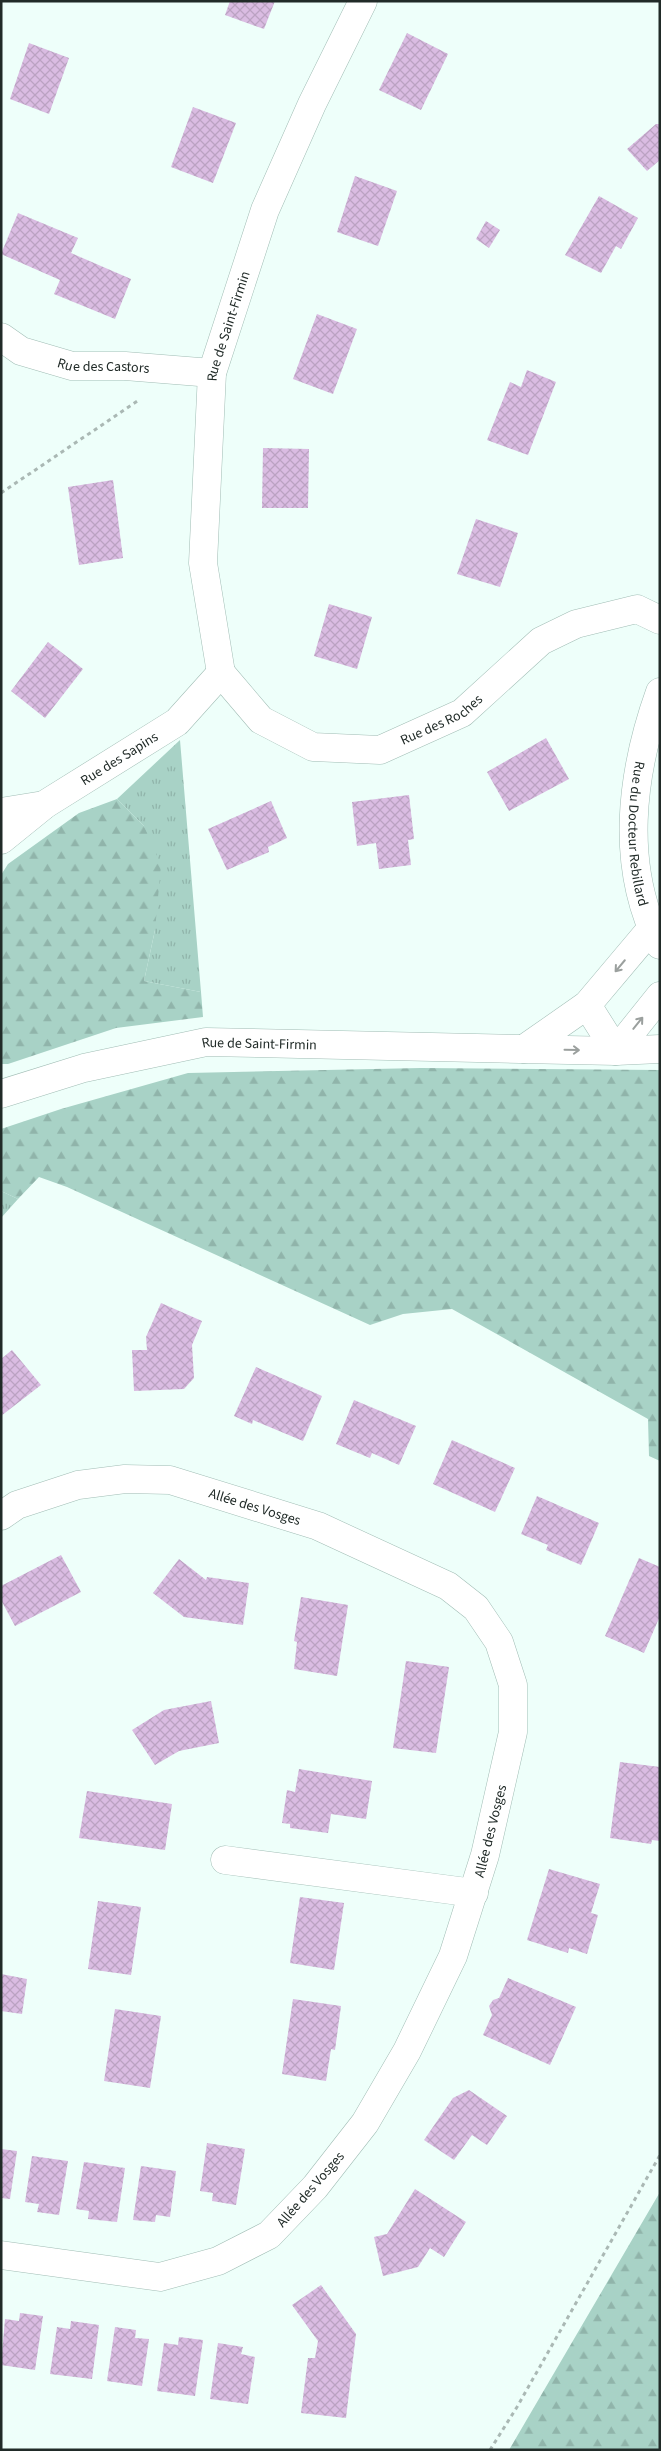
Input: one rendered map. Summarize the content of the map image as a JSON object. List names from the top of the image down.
{
  "streets": {
    "street": [
      "Rue de Saint-Firmin",
      "Rue des Castors",
      "Rue des Roches",
      "Rue des Sapins",
      "Rue du Docteur Rebillard",
      "Allée des Vosges"
    ]
  },
  "crossings": [
    ["Rue de Saint-Firmin", "Rue des Castors"],
    ["Rue de Saint-Firmin", "Rue des Roches"],
    ["Rue de Saint-Firmin", "Rue des Sapins"],
    ["Rue des Roches", "Rue des Sapins"]
  ]
}
